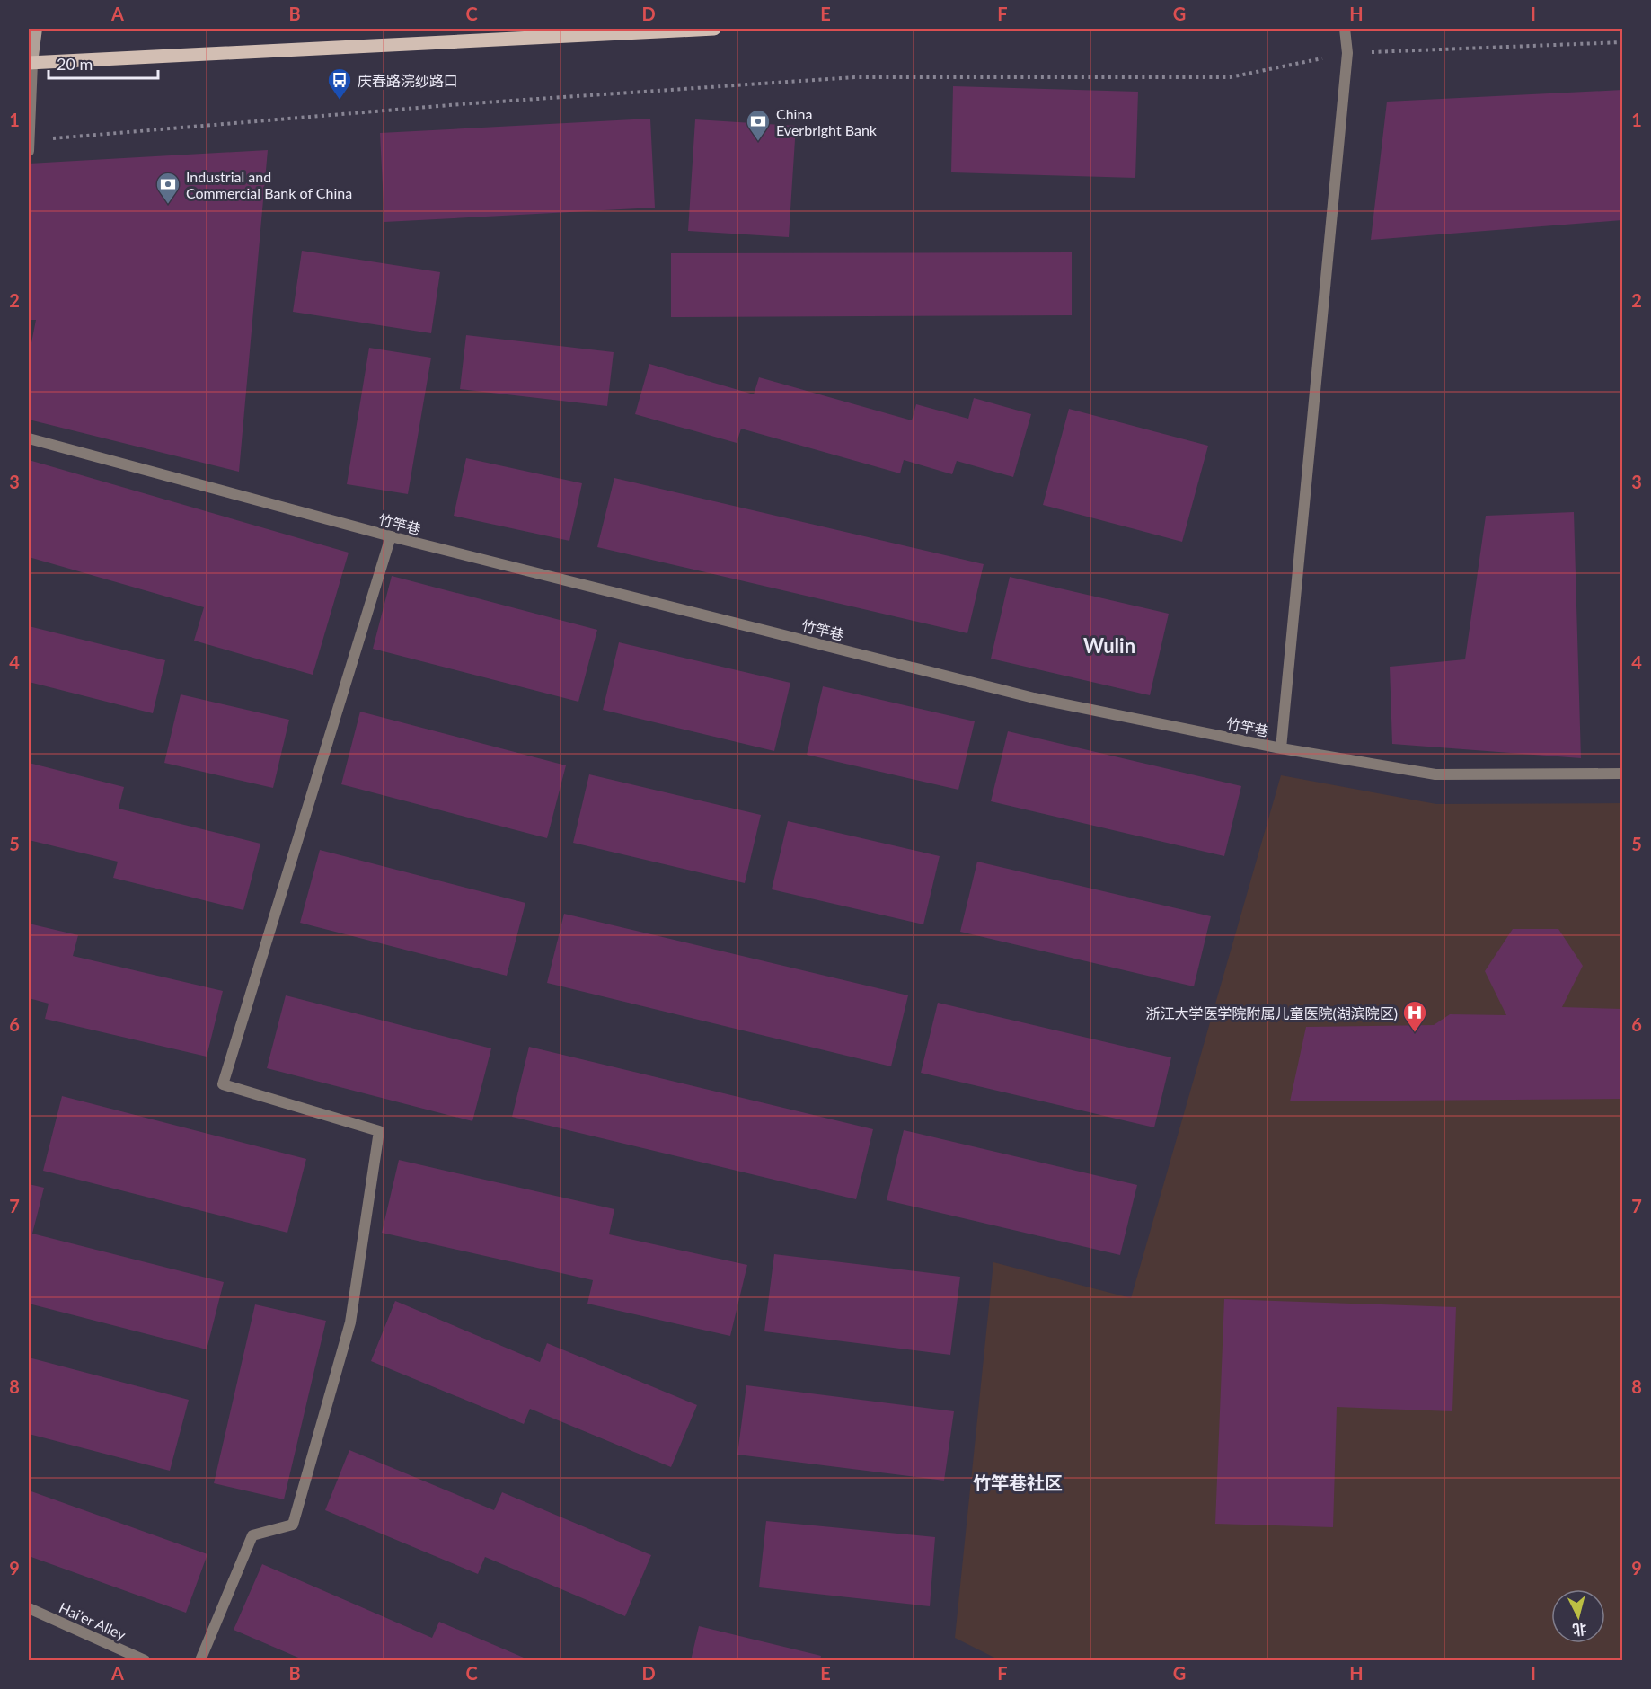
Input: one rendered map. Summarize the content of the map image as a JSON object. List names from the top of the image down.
{
  "streets": {
    "street": ["竹竿巷", "Hai'er Alley"]
  },
  "districts": ["Wulin", "竹竿巷社区"],
  "places": {
    "bus stop": ["庆春路浣纱路口"],
    "bank": ["China Everbright Bank", "Industrial and Commercial Bank of China"],
    "hospital": ["浙江大学医学院附属儿童医院(湖滨院区)"]
  },
  "scale_bar": "20 m",
  "north": "bottom",
  "grid": {
    "columns": [
      "A",
      "B",
      "C",
      "D",
      "E",
      "F",
      "G",
      "H",
      "I"
    ],
    "rows": [
      "1",
      "2",
      "3",
      "4",
      "5",
      "6",
      "7",
      "8",
      "9"
    ]
  }
}
